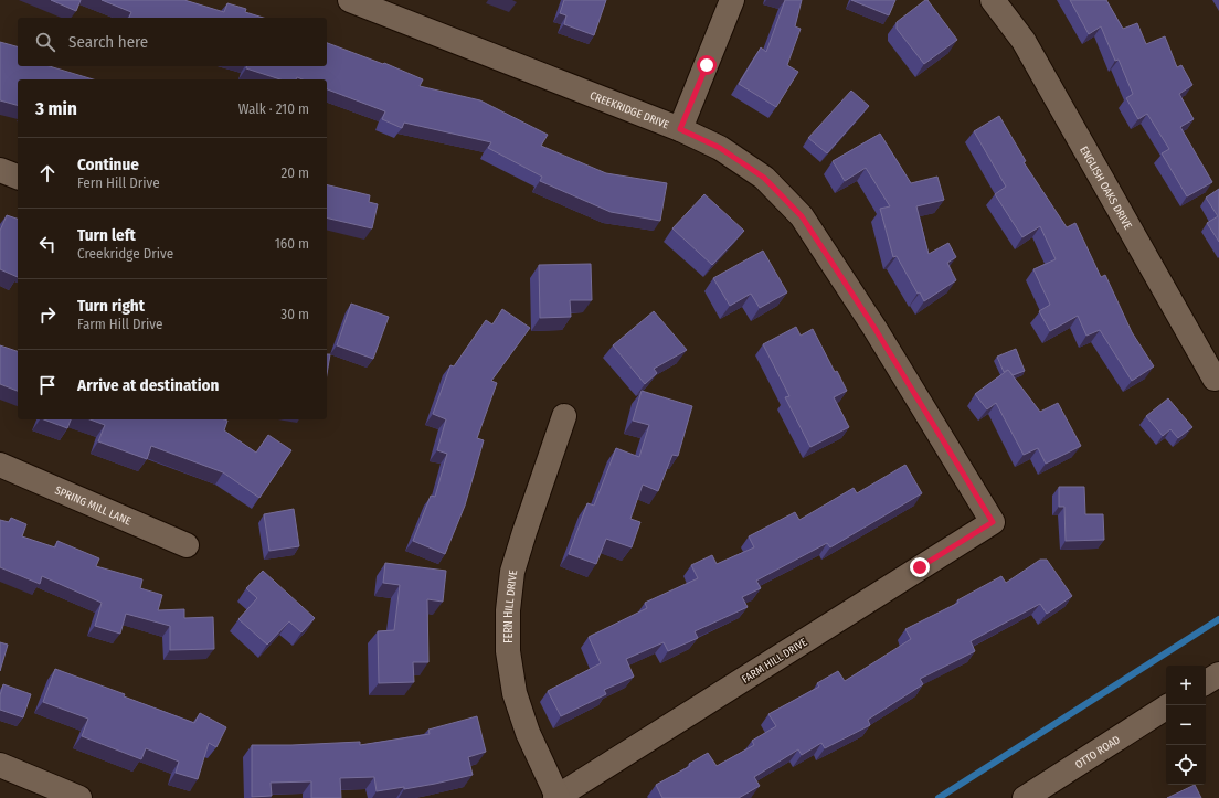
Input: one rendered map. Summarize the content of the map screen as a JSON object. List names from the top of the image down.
{
  "streets": {
    "street": [
      "CREEKRIDGE DRIVE",
      "ENGLISH OAKS DRIVE",
      "SPRING MILL LANE",
      "FERN HILL DRIVE",
      "FARM HILL DRIVE",
      "OTTO ROAD"
    ]
  },
  "crossings": [
    ["CREEKRIDGE DRIVE", "FARM HILL DRIVE"],
    ["FERN HILL DRIVE", "FARM HILL DRIVE"]
  ],
  "page": {
    "search": "Search here",
    "heading": ["3 min", "Walk · 210 m"],
    "list": [
      ["Continue", "Fern Hill Drive", "20 m"],
      ["Turn left", "Creekridge Drive", "160 m"],
      ["Turn right", "Farm Hill Drive", "30 m"],
      "Arrive at destination"
    ],
    "map_buttons": ["+", "−"]
  }
}
